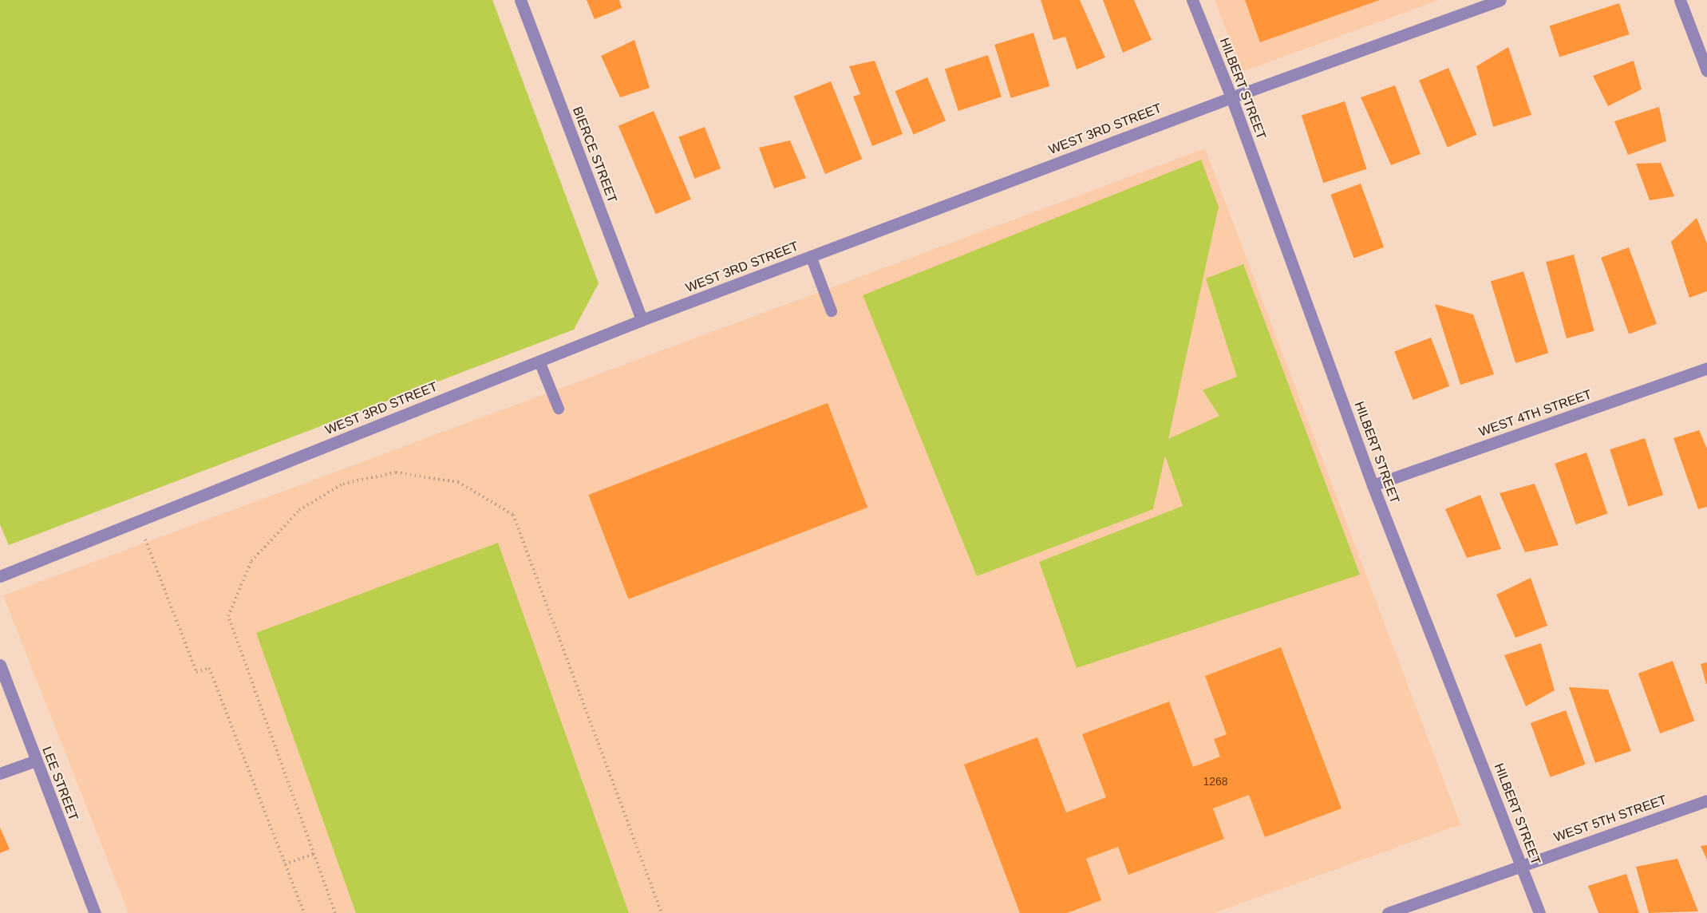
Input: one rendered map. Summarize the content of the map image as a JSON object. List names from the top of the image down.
{
  "streets": {
    "street": [
      "HILBERT STREET",
      "WEST 3RD STREET",
      "BIERCE STREET",
      "WEST 4TH STREET",
      "LEE STREET",
      "WEST 5TH STREET"
    ]
  },
  "crossings": [
    ["HILBERT STREET", "WEST 3RD STREET"],
    ["HILBERT STREET", "WEST 4TH STREET"],
    ["HILBERT STREET", "WEST 5TH STREET"],
    ["WEST 3RD STREET", "BIERCE STREET"]
  ],
  "house_numbers": ["1268"]
}
